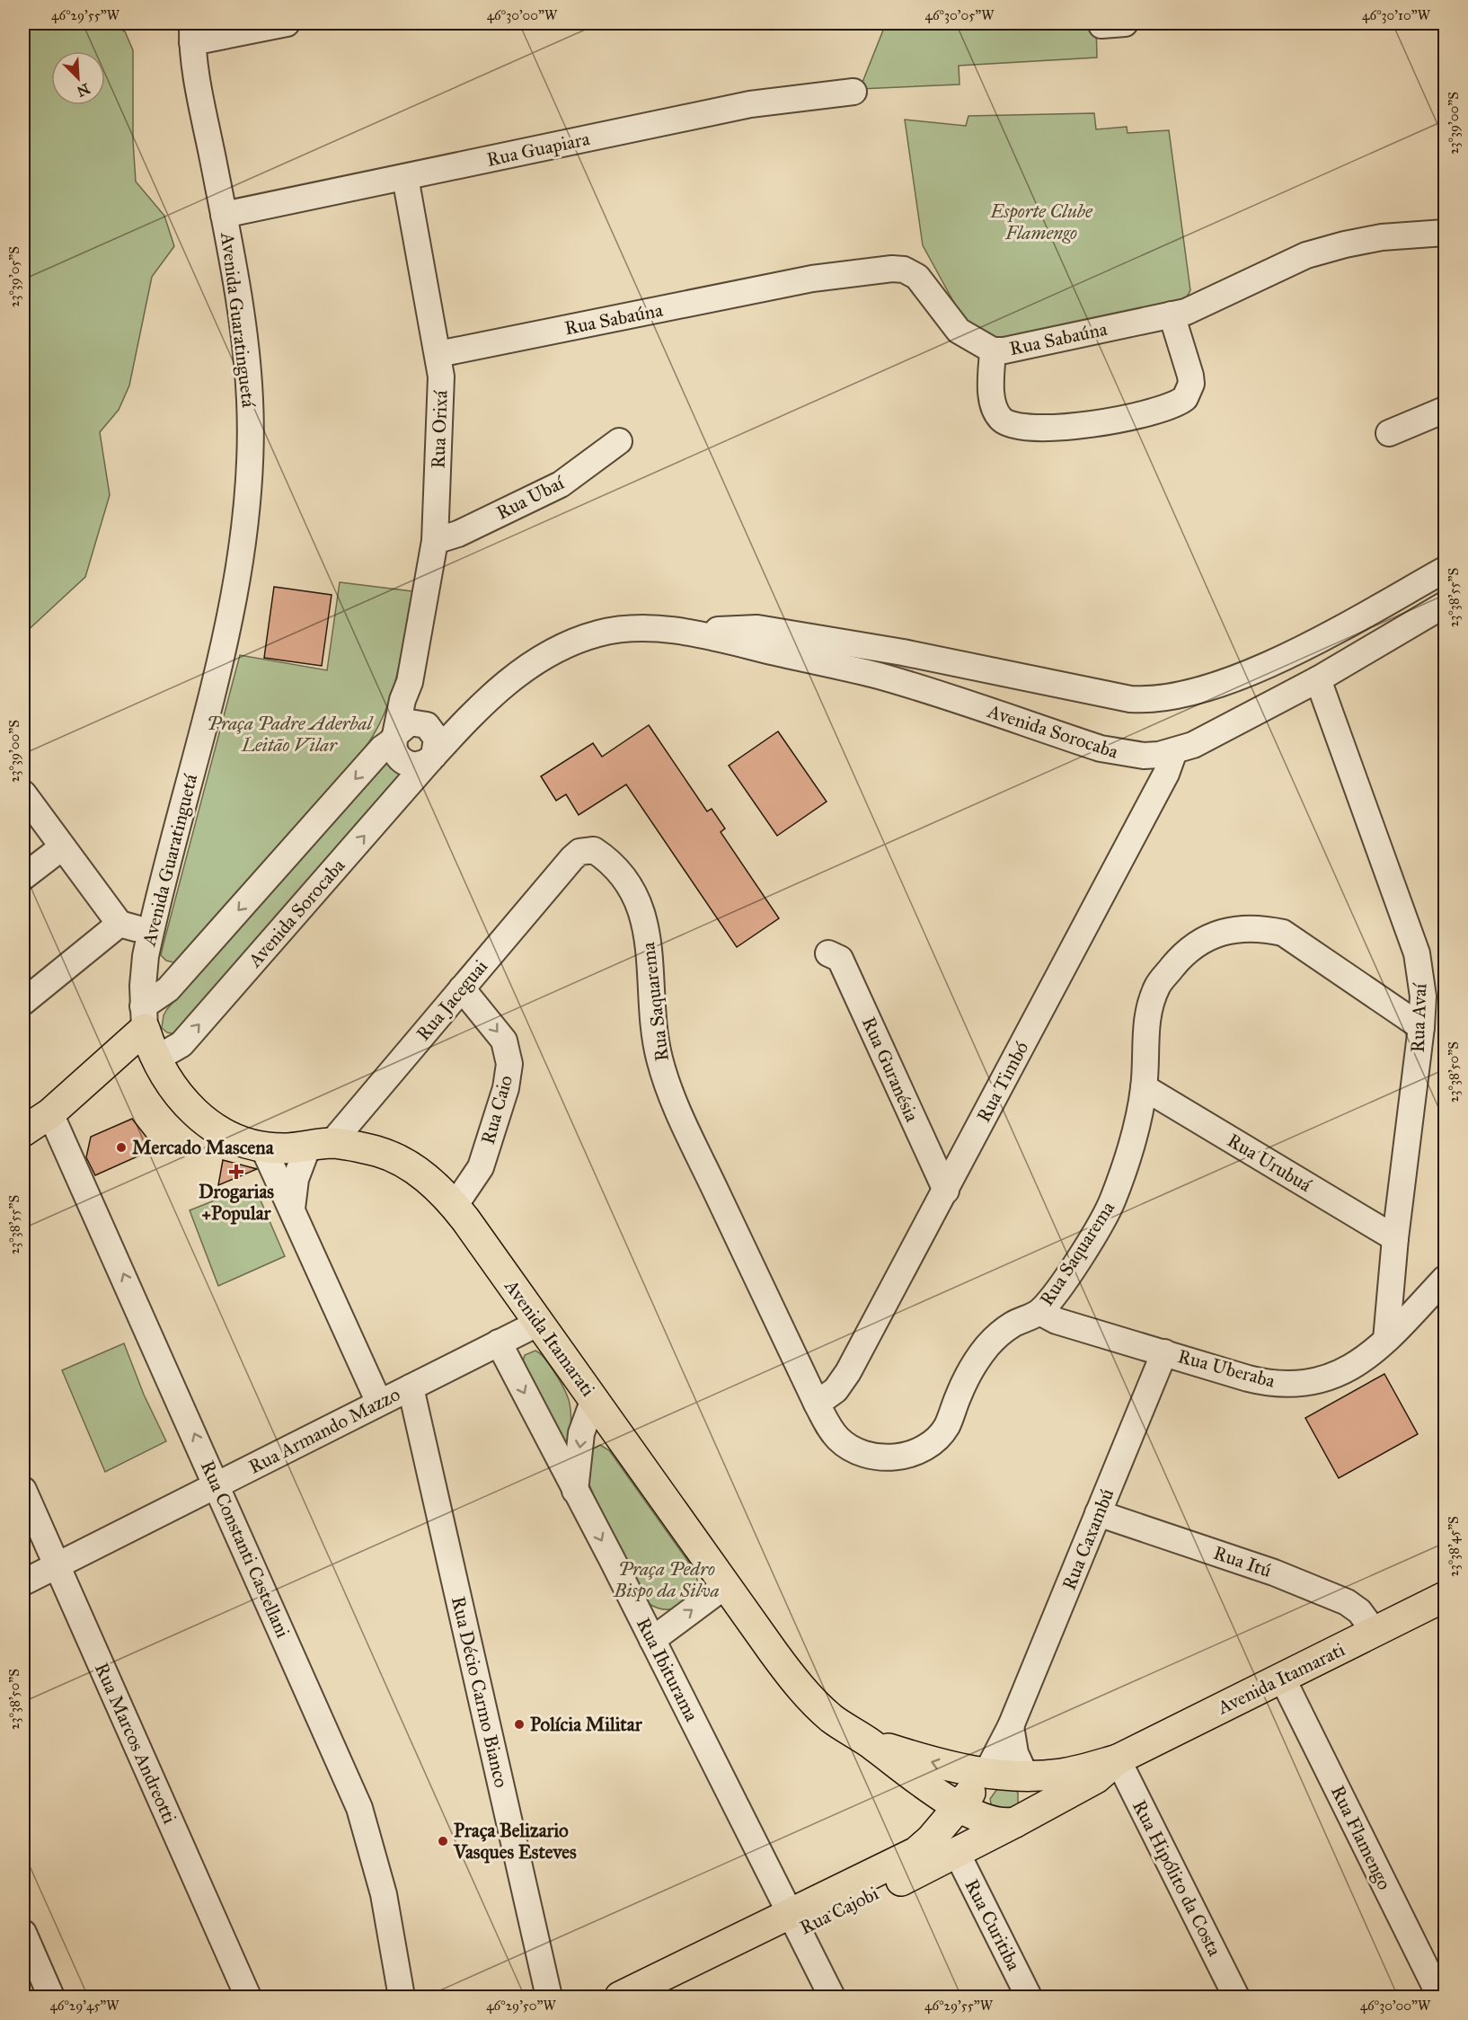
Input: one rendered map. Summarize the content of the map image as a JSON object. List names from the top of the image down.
{
  "streets": {
    "main road": ["Avenida Guaratinguetá", "Avenida Itamarati", "Rua Cajobi"],
    "street": [
      "Rua Guapiara",
      "Rua Sabaúna",
      "Rua Orixá",
      "Rua Ubaí",
      "Avenida Sorocaba",
      "Rua Jaceguai",
      "Rua Saquarema",
      "Rua Avaí",
      "Rua Guranésia",
      "Rua Timbó",
      "Rua Caio",
      "Rua Urubuá",
      "Rua Uberaba",
      "Rua Armando Mazzo",
      "Rua Caxambú",
      "Rua Constanti Castellani",
      "Rua Itú",
      "Rua Ibiturama",
      "Rua Décio Carmo Bianco",
      "Rua Marcos Andreotti",
      "Rua Flamengo",
      "Rua Hipólito da Costa",
      "Rua Curitiba"
    ]
  },
  "crossings": [
    ["Rua Guapiara", "Avenida Guaratinguetá"],
    ["Rua Guapiara", "Rua Orixá"],
    ["Rua Sabaúna", "Rua Orixá"],
    ["Avenida Guaratinguetá", "Avenida Sorocaba"],
    ["Avenida Guaratinguetá", "Avenida Itamarati"],
    ["Rua Orixá", "Rua Ubaí"],
    ["Rua Orixá", "Avenida Sorocaba"],
    ["Avenida Sorocaba", "Rua Avaí"],
    ["Avenida Sorocaba", "Rua Timbó"],
    ["Avenida Sorocaba", "Avenida Itamarati"],
    ["Rua Jaceguai", "Rua Saquarema"],
    ["Rua Jaceguai", "Rua Caio"],
    ["Rua Jaceguai", "Avenida Itamarati"],
    ["Rua Saquarema", "Rua Avaí"],
    ["Rua Saquarema", "Rua Timbó"],
    ["Rua Saquarema", "Rua Urubuá"],
    ["Rua Saquarema", "Rua Uberaba"],
    ["Rua Avaí", "Rua Urubuá"],
    ["Rua Avaí", "Rua Uberaba"],
    ["Rua Guranésia", "Rua Timbó"],
    ["Rua Caio", "Avenida Itamarati"],
    ["Avenida Itamarati", "Rua Armando Mazzo"],
    ["Avenida Itamarati", "Rua Caxambú"],
    ["Avenida Itamarati", "Rua Itú"],
    ["Avenida Itamarati", "Rua Flamengo"],
    ["Avenida Itamarati", "Rua Hipólito da Costa"],
    ["Avenida Itamarati", "Rua Cajobi"],
    ["Rua Uberaba", "Rua Caxambú"],
    ["Rua Armando Mazzo", "Rua Constanti Castellani"],
    ["Rua Armando Mazzo", "Rua Ibiturama"],
    ["Rua Armando Mazzo", "Rua Décio Carmo Bianco"],
    ["Rua Armando Mazzo", "Rua Marcos Andreotti"],
    ["Rua Caxambú", "Rua Itú"],
    ["Rua Caxambú", "Rua Cajobi"],
    ["Rua Ibiturama", "Rua Cajobi"],
    ["Rua Cajobi", "Rua Curitiba"]
  ],
  "one_way": ["Rua Caio", "Rua Ibiturama"],
  "parks": ["Esporte Clube Flamengo", "Praça Padre Aderbal Leitão Vilar", "Praça Pedro Bispo da Silva"],
  "places": {
    "other": ["Mercado Mascena", "Polícia Militar", "Praça Belizario Vasques Esteves"],
    "health": ["Drogarias +Popular"]
  },
  "north": "bottom right",
  "coordinates": [
    "46°29'55\"W",
    "46°30'00\"W",
    "46°30'05\"W",
    "46°30'10\"W",
    "23°39'00\"S",
    "23°39'05\"S",
    "23°38'55\"S",
    "23°38'50\"S",
    "23°38'45\"S",
    "46°29'45\"W",
    "46°29'50\"W"
  ]
}
